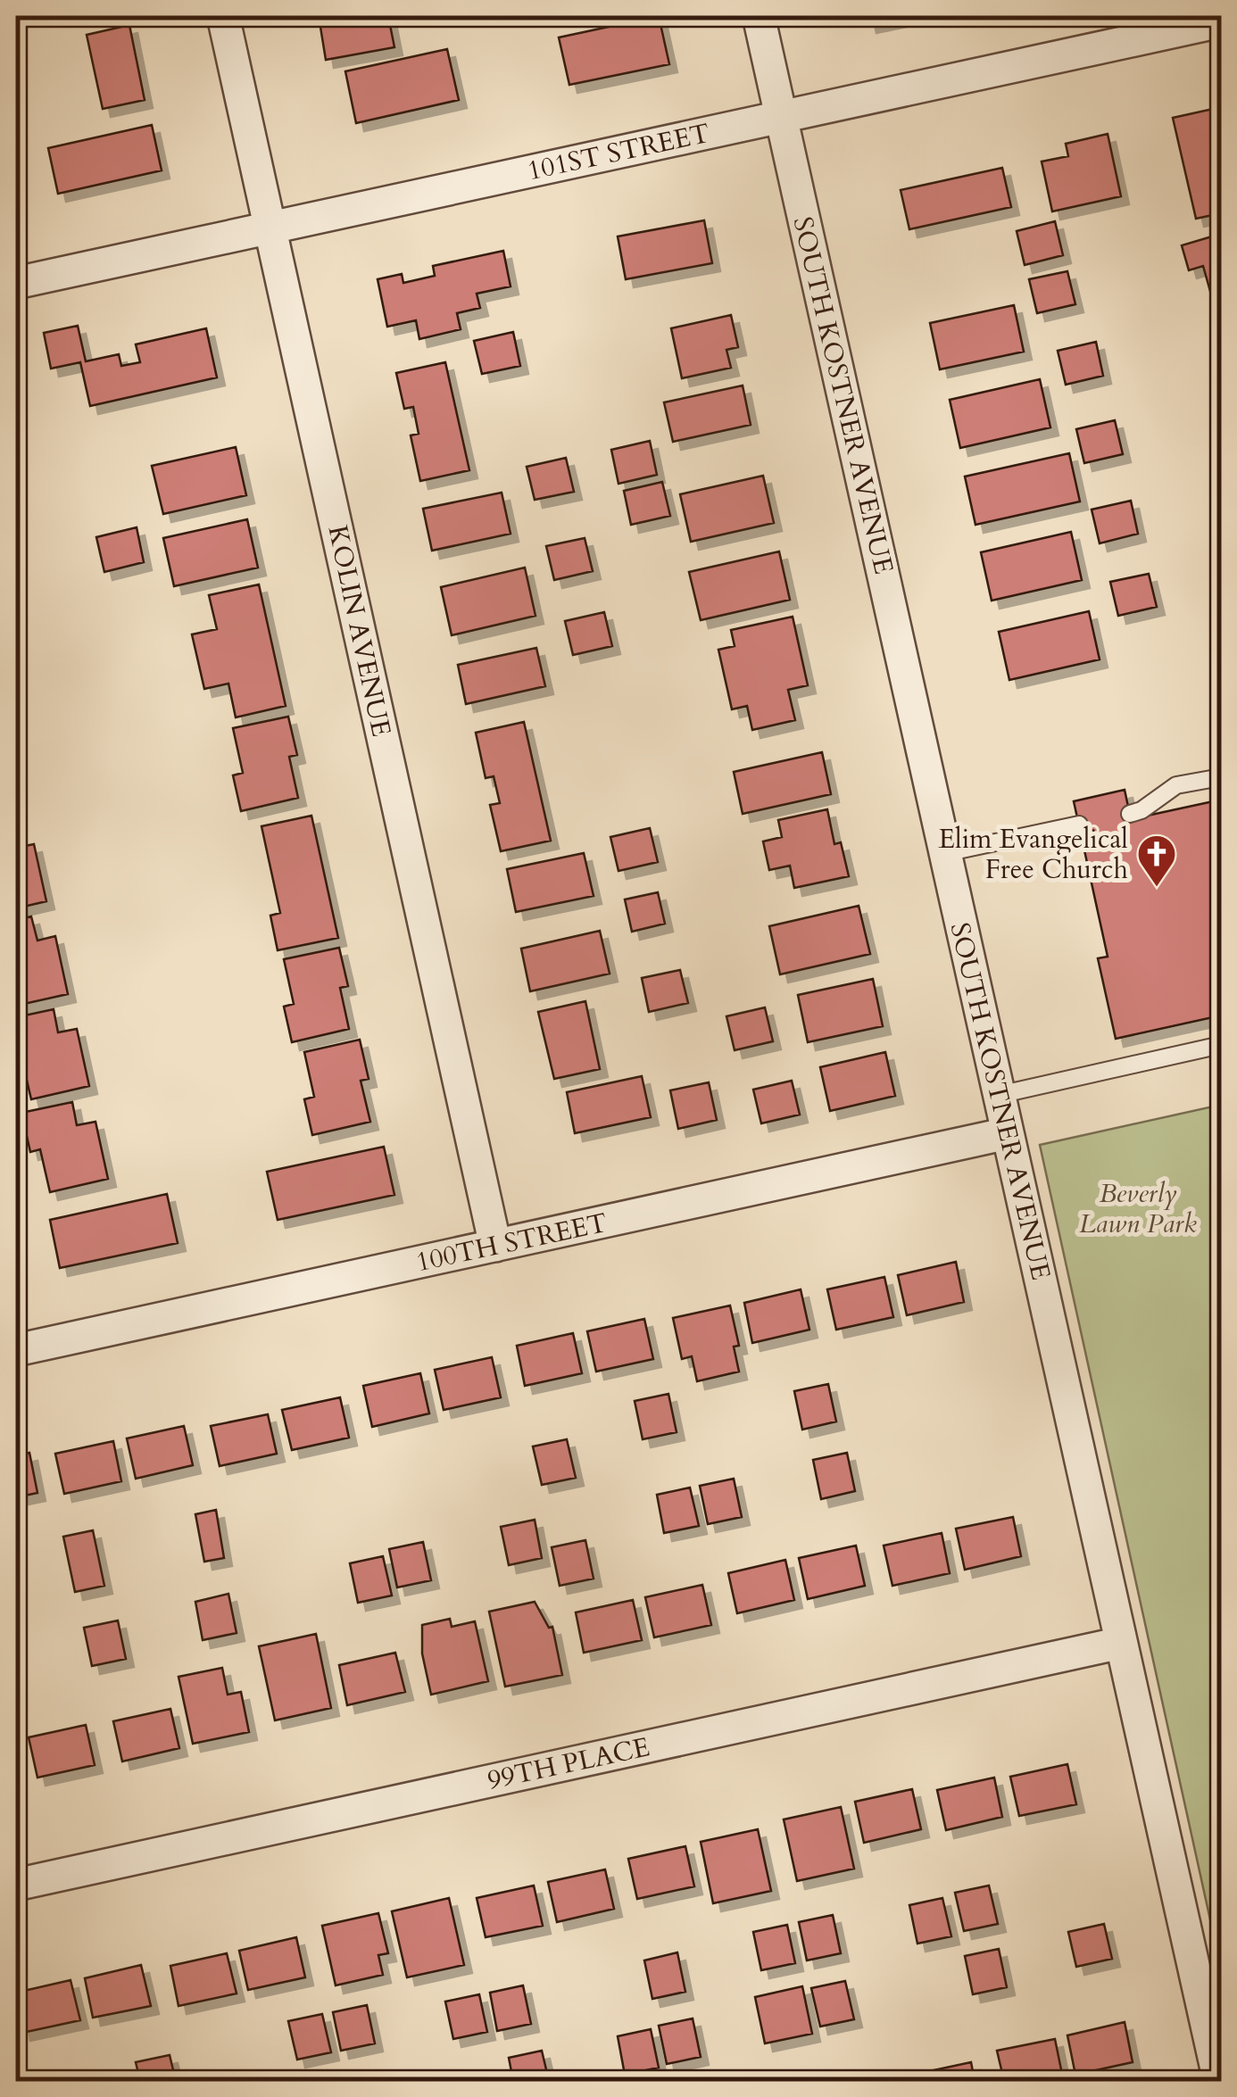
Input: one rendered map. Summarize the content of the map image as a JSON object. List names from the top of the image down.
{
  "streets": {
    "street": [
      "101ST STREET",
      "SOUTH KOSTNER AVENUE",
      "KOLIN AVENUE",
      "100TH STREET",
      "99TH PLACE"
    ]
  },
  "crossings": [
    ["101ST STREET", "SOUTH KOSTNER AVENUE"],
    ["101ST STREET", "KOLIN AVENUE"],
    ["SOUTH KOSTNER AVENUE", "100TH STREET"],
    ["SOUTH KOSTNER AVENUE", "99TH PLACE"],
    ["KOLIN AVENUE", "100TH STREET"]
  ],
  "parks": ["Beverly Lawn Park"],
  "places": {
    "church": ["Elim Evangelical Free Church"]
  }
}
